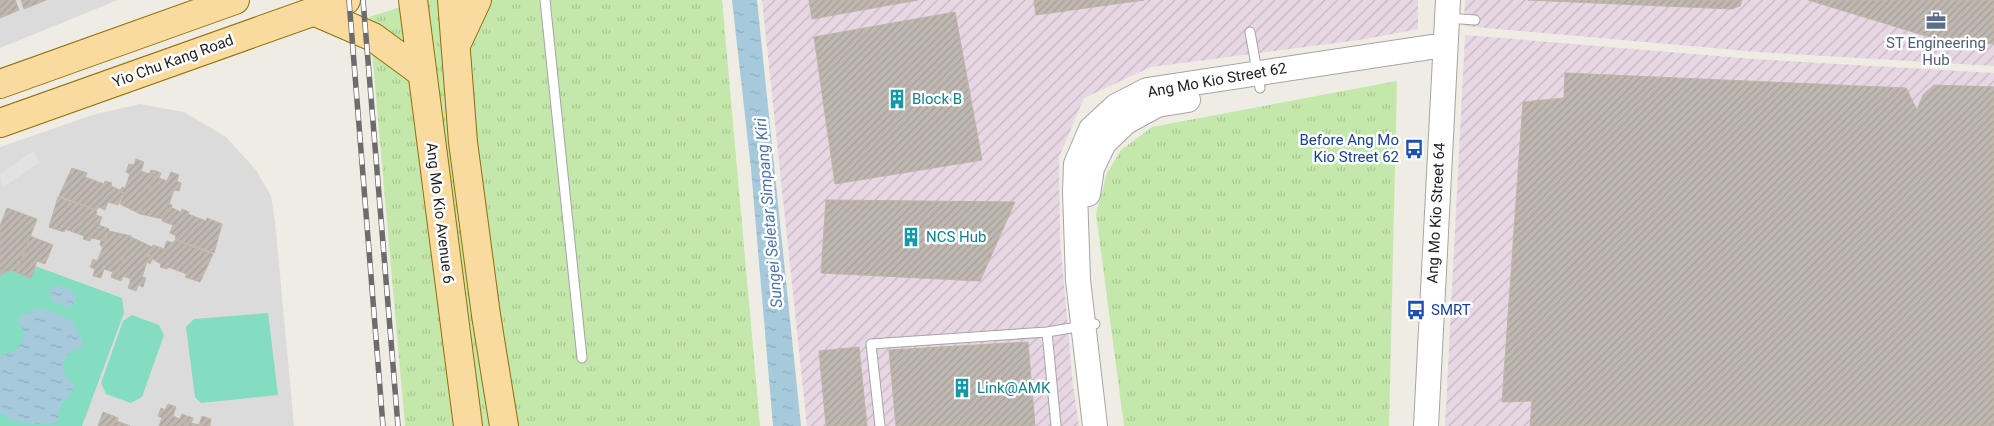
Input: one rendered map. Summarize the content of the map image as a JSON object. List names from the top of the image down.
{
  "streets": {
    "main road": ["Yio Chu Kang Road", "Ang Mo Kio Avenue 6"],
    "street": ["Ang Mo Kio Street 62", "Ang Mo Kio Street 64"]
  },
  "crossings": [
    ["Ang Mo Kio Street 62", "Ang Mo Kio Street 64"]
  ],
  "water": ["Sungei Seletar Simpang Kiri"],
  "places": {
    "office": ["ST Engineering Hub"],
    "building": ["Block B", "NCS Hub", "Link@AMK"],
    "bus stop": ["Before Ang Mo Kio Street 62", "SMRT"]
  }
}
